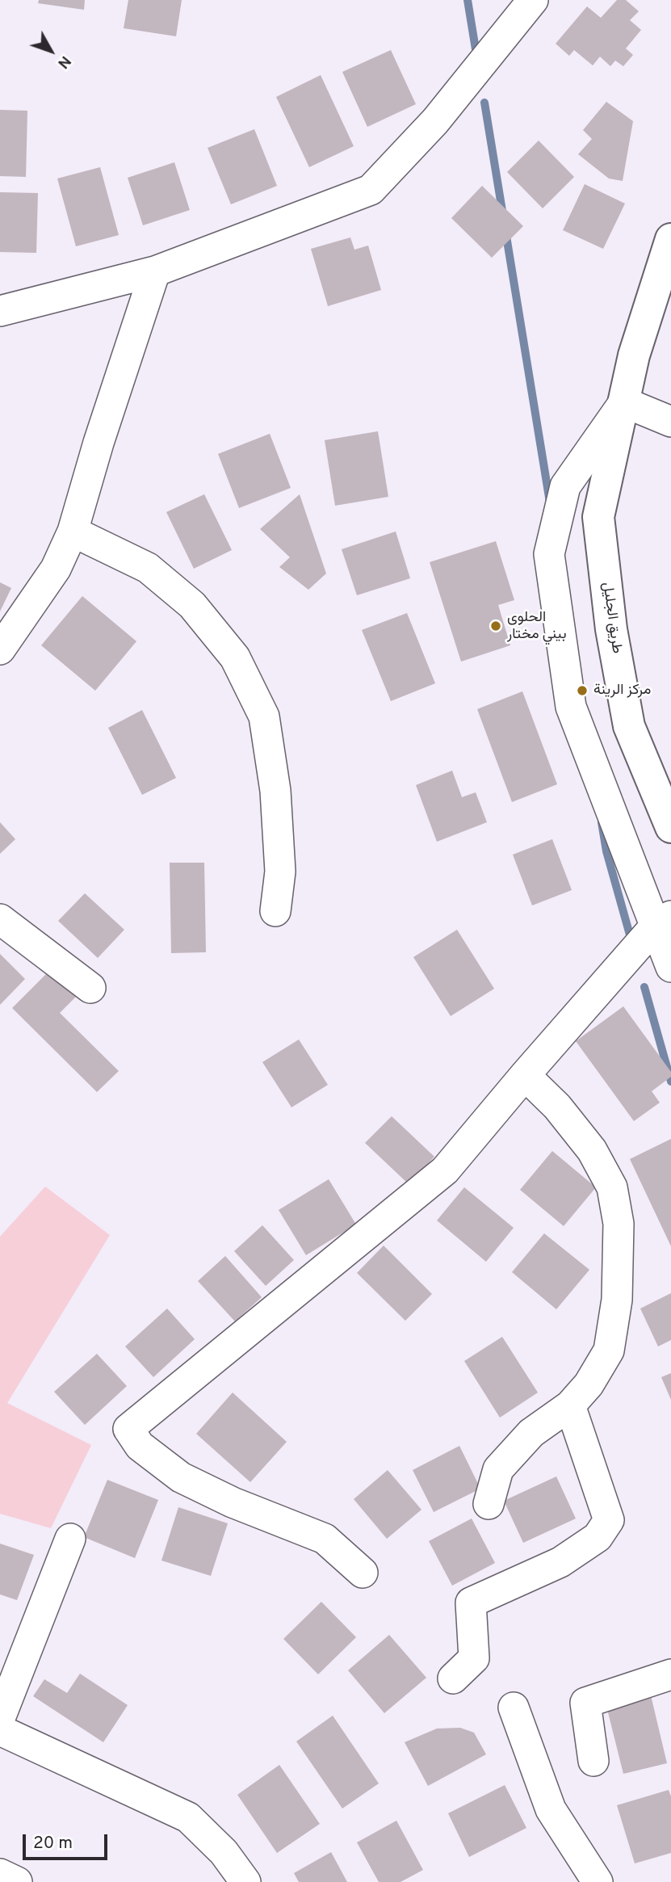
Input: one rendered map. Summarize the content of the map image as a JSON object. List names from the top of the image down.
{
  "streets": {
    "main road": ["طريق الجليل"]
  },
  "places": ["الحلوى بيني مختار", "مركز الرينة"],
  "scale_bar": "20 m",
  "north": "bottom right"
}
